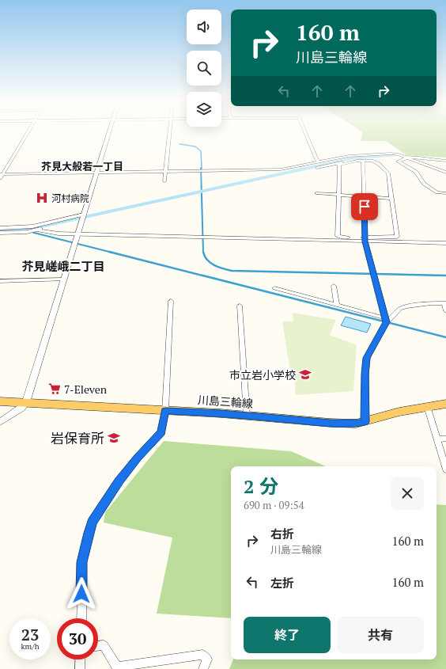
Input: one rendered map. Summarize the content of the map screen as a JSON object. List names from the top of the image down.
{
  "streets": {
    "main road": ["川島三輪線"]
  },
  "districts": ["芥見大般若一丁目", "芥見嵯峨二丁目"],
  "places": {
    "hospital": ["河村病院"],
    "school or university": ["市立岩小学校", "岩保育所"],
    "supermarket": ["7-Eleven"]
  },
  "page": {
    "turn": ["160 m", "川島三輪線"],
    "heading": ["2 分", "690 m · 09:54"],
    "list": [
      {
        "name": "右折",
        "note": "川島三輪線",
        "value": "160 m"
      },
      {
        "name": "左折",
        "value": "160 m"
      }
    ],
    "buttons": ["終了", "共有"],
    "speed": "23 km/h",
    "limit": "30"
  }
}
